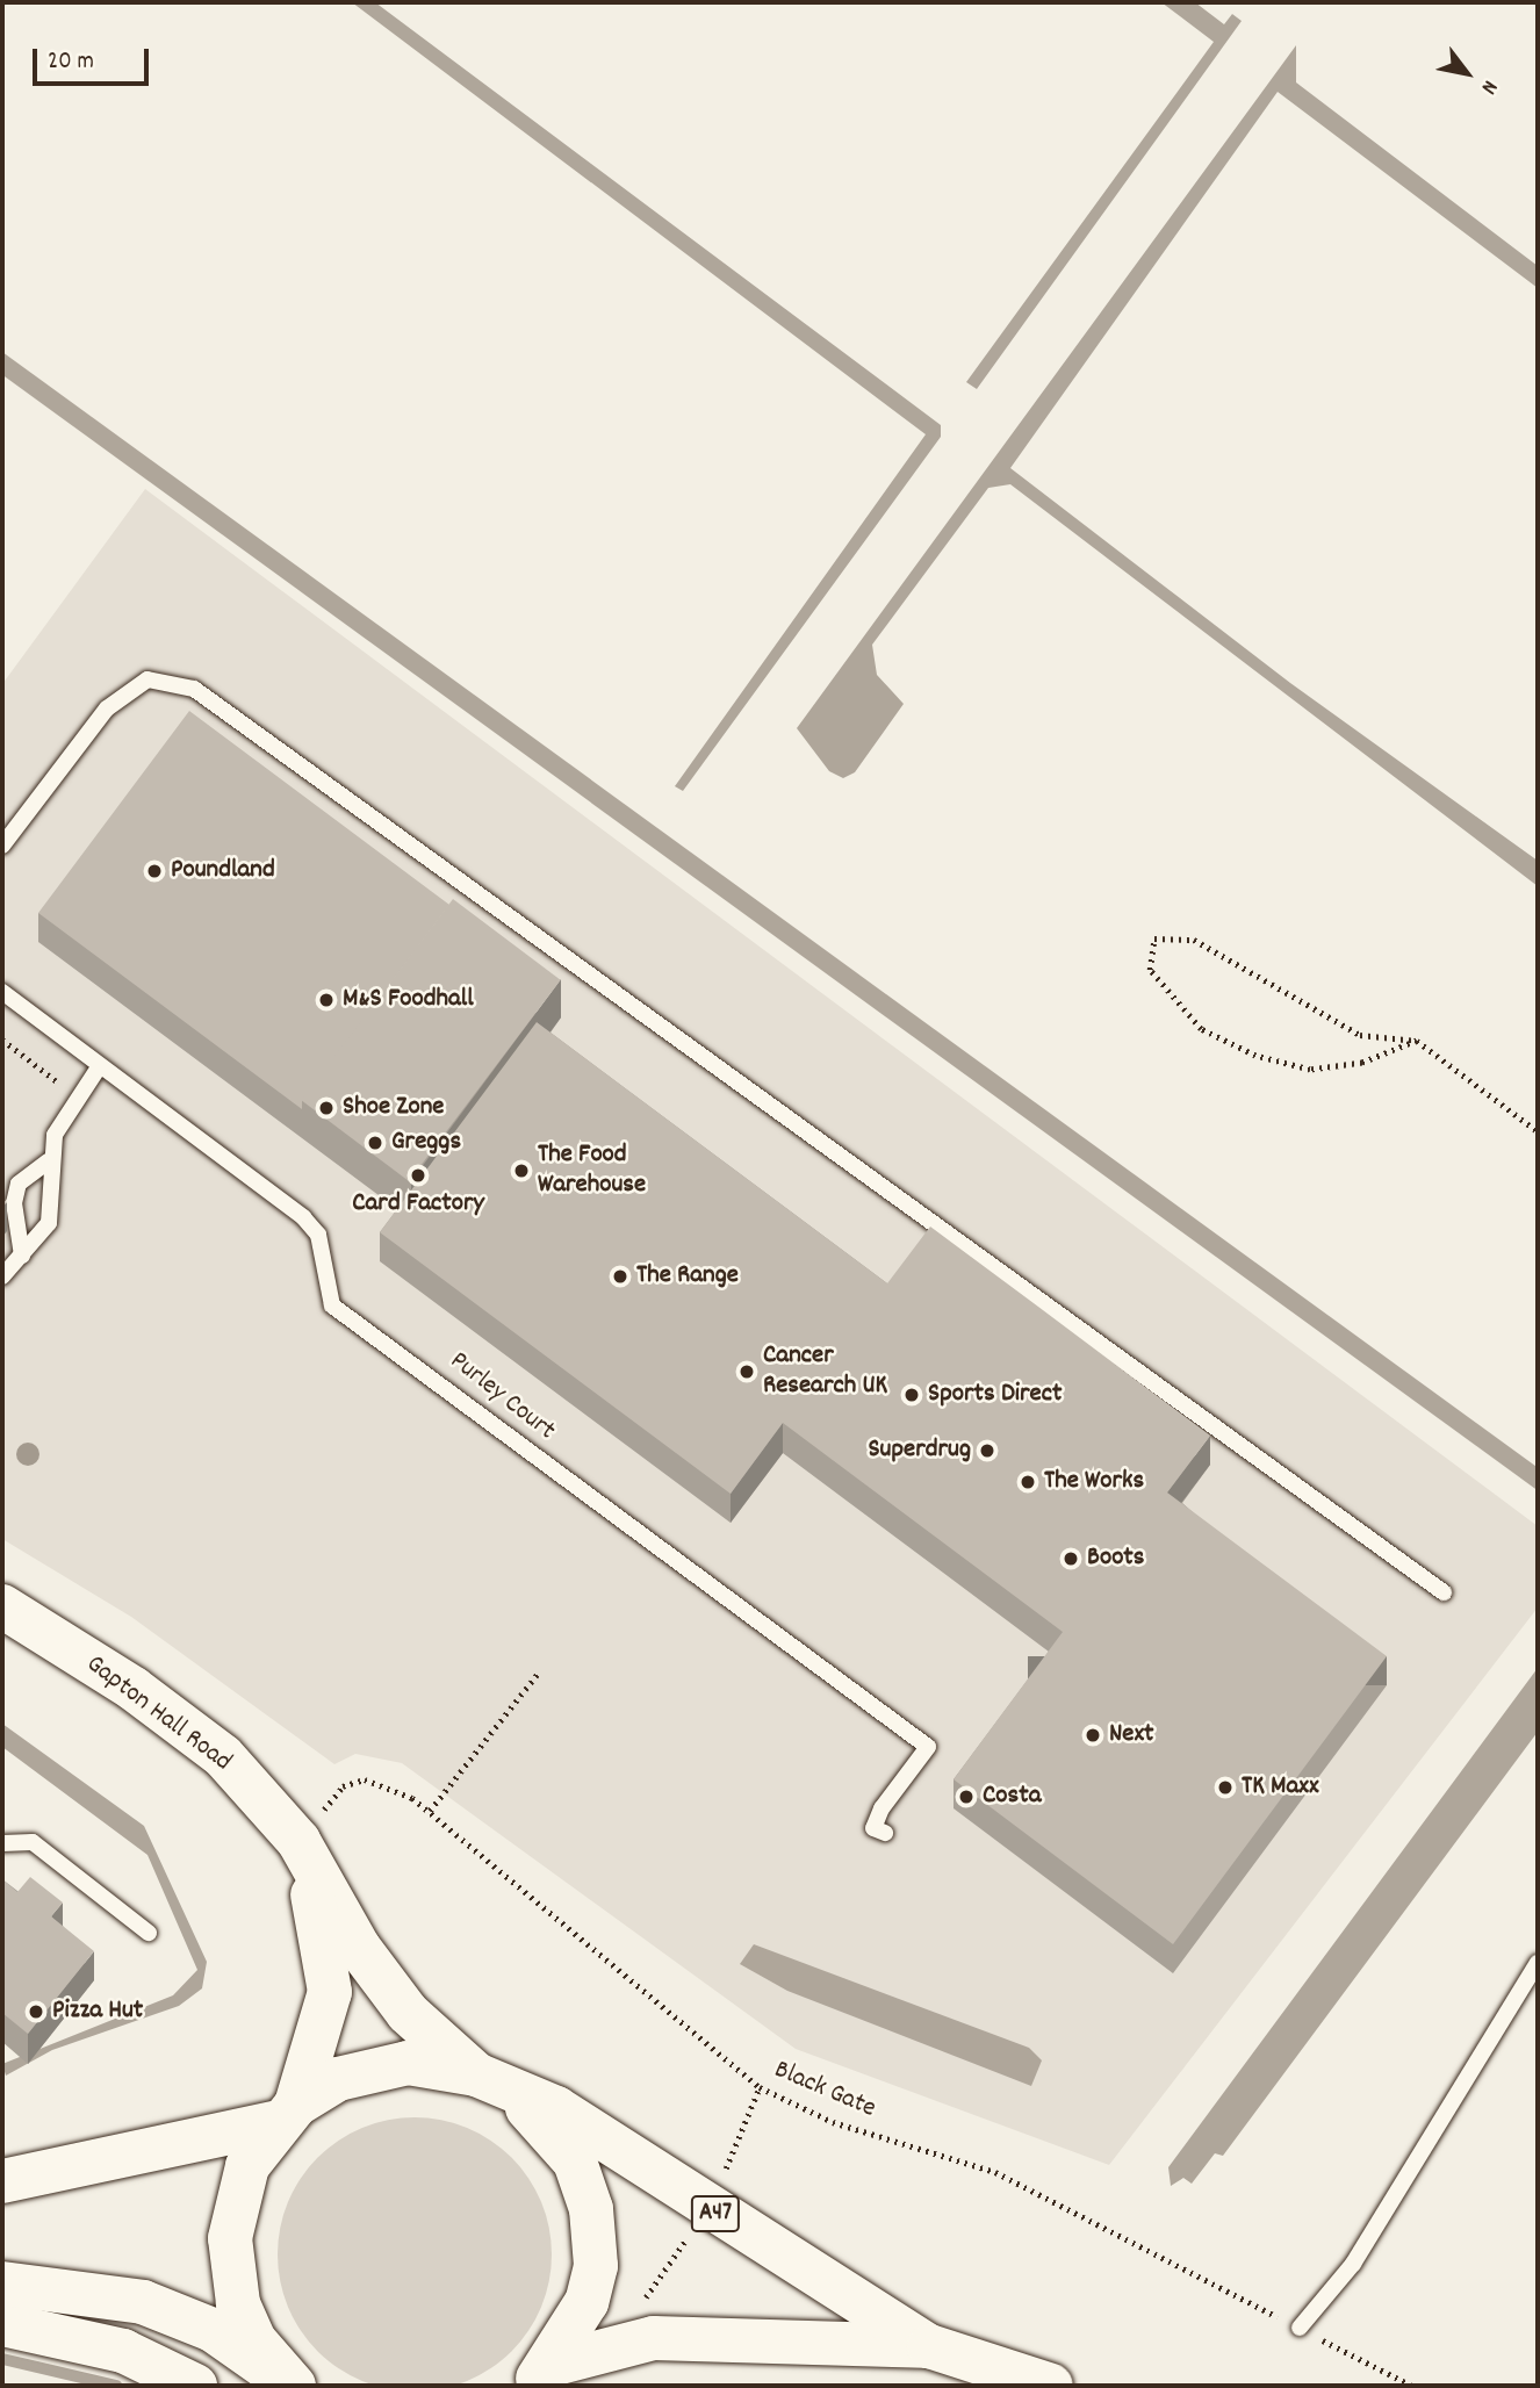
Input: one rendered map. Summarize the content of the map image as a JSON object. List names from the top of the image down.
{
  "streets": {
    "main road": ["Gapton Hall Road", "A47"],
    "lane": ["Purley Court"],
    "path": ["Black Gate"]
  },
  "crossings": [
    ["Gapton Hall Road", "Black Gate"],
    ["Gapton Hall Road", "A47"]
  ],
  "places": [
    "Poundland",
    "M&S Foodhall",
    "Shoe Zone",
    "Greggs",
    "The Food Warehouse",
    "Card Factory",
    "The Range",
    "Cancer Research UK",
    "Sports Direct",
    "Superdrug",
    "The Works",
    "Boots",
    "Next",
    "TK Maxx",
    "Costa",
    "Pizza Hut"
  ],
  "scale_bar": "20 m",
  "north": "bottom right"
}
